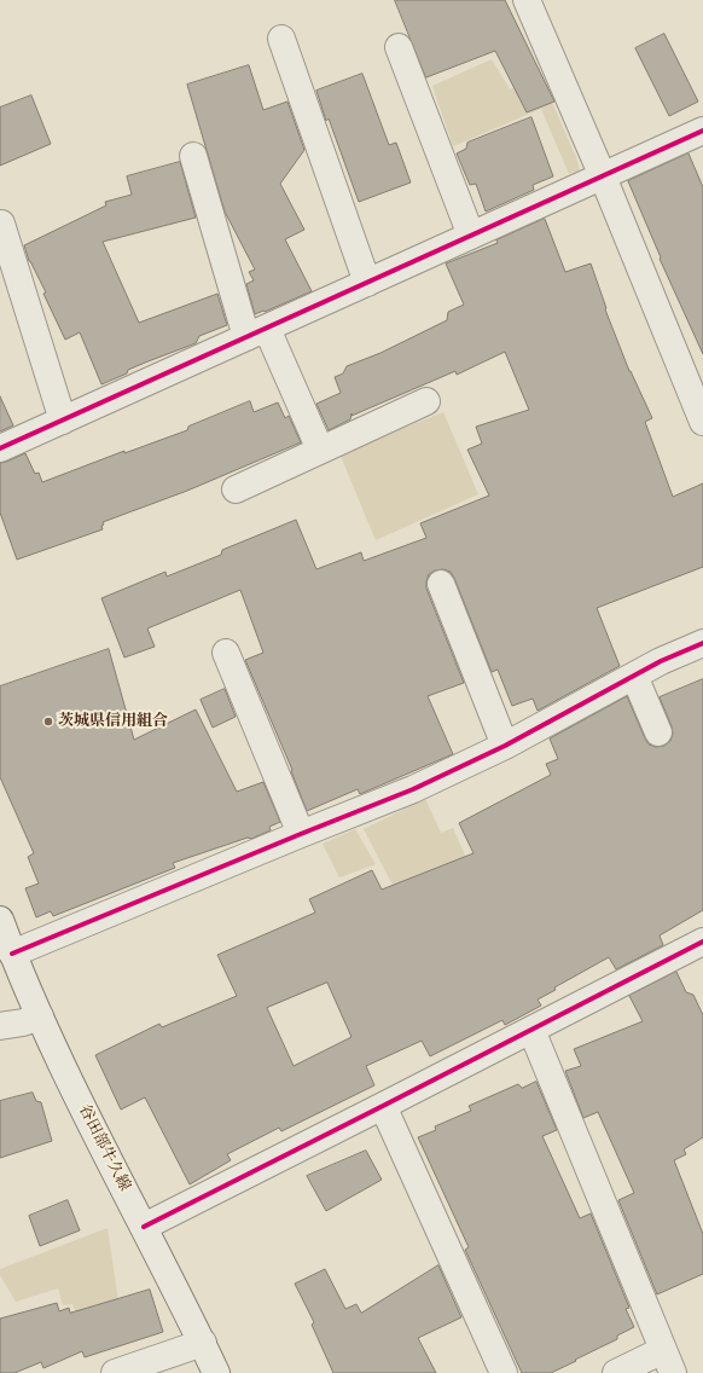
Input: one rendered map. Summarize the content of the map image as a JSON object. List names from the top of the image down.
{
  "streets": {
    "street": ["谷田部牛久線"]
  },
  "places": ["茨城県信用組合"]
}
